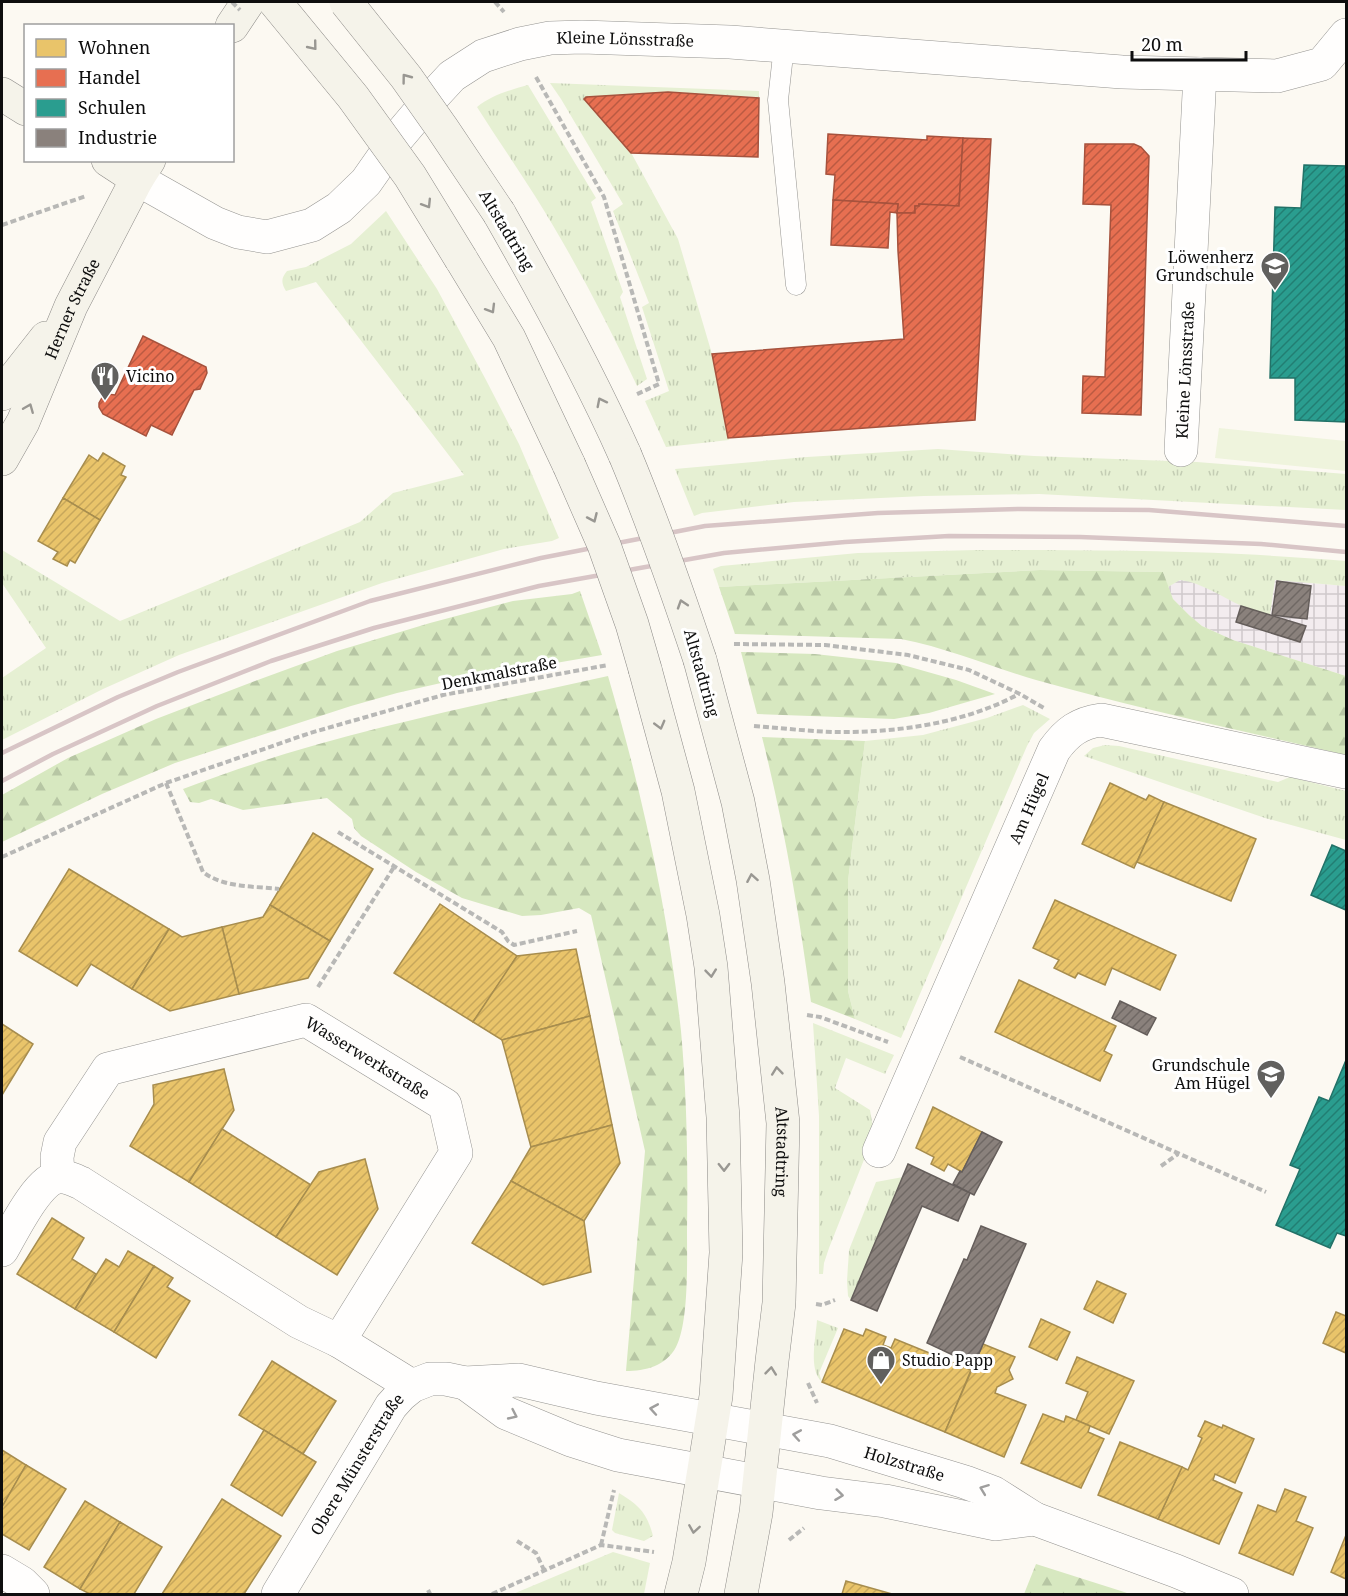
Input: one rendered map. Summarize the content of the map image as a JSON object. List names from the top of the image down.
{
  "streets": {
    "main road": ["Altstadtring", "Herner Straße"],
    "street": [
      "Kleine Lönsstraße",
      "Am Hügel",
      "Wasserwerkstraße",
      "Holzstraße",
      "Obere Münsterstraße"
    ],
    "path": ["Denkmalstraße"]
  },
  "crossings": [
    ["Kleine Lönsstraße", "Herner Straße"],
    ["Altstadtring", "Holzstraße"]
  ],
  "places": {
    "school or university": ["Löwenherz Grundschule", "Grundschule Am Hügel"],
    "restaurant": ["Vicino"],
    "shop": ["Studio Papp"]
  },
  "legend": [
    "Wohnen",
    "Handel",
    "Schulen",
    "Industrie"
  ],
  "scale_bar": "20 m"
}
